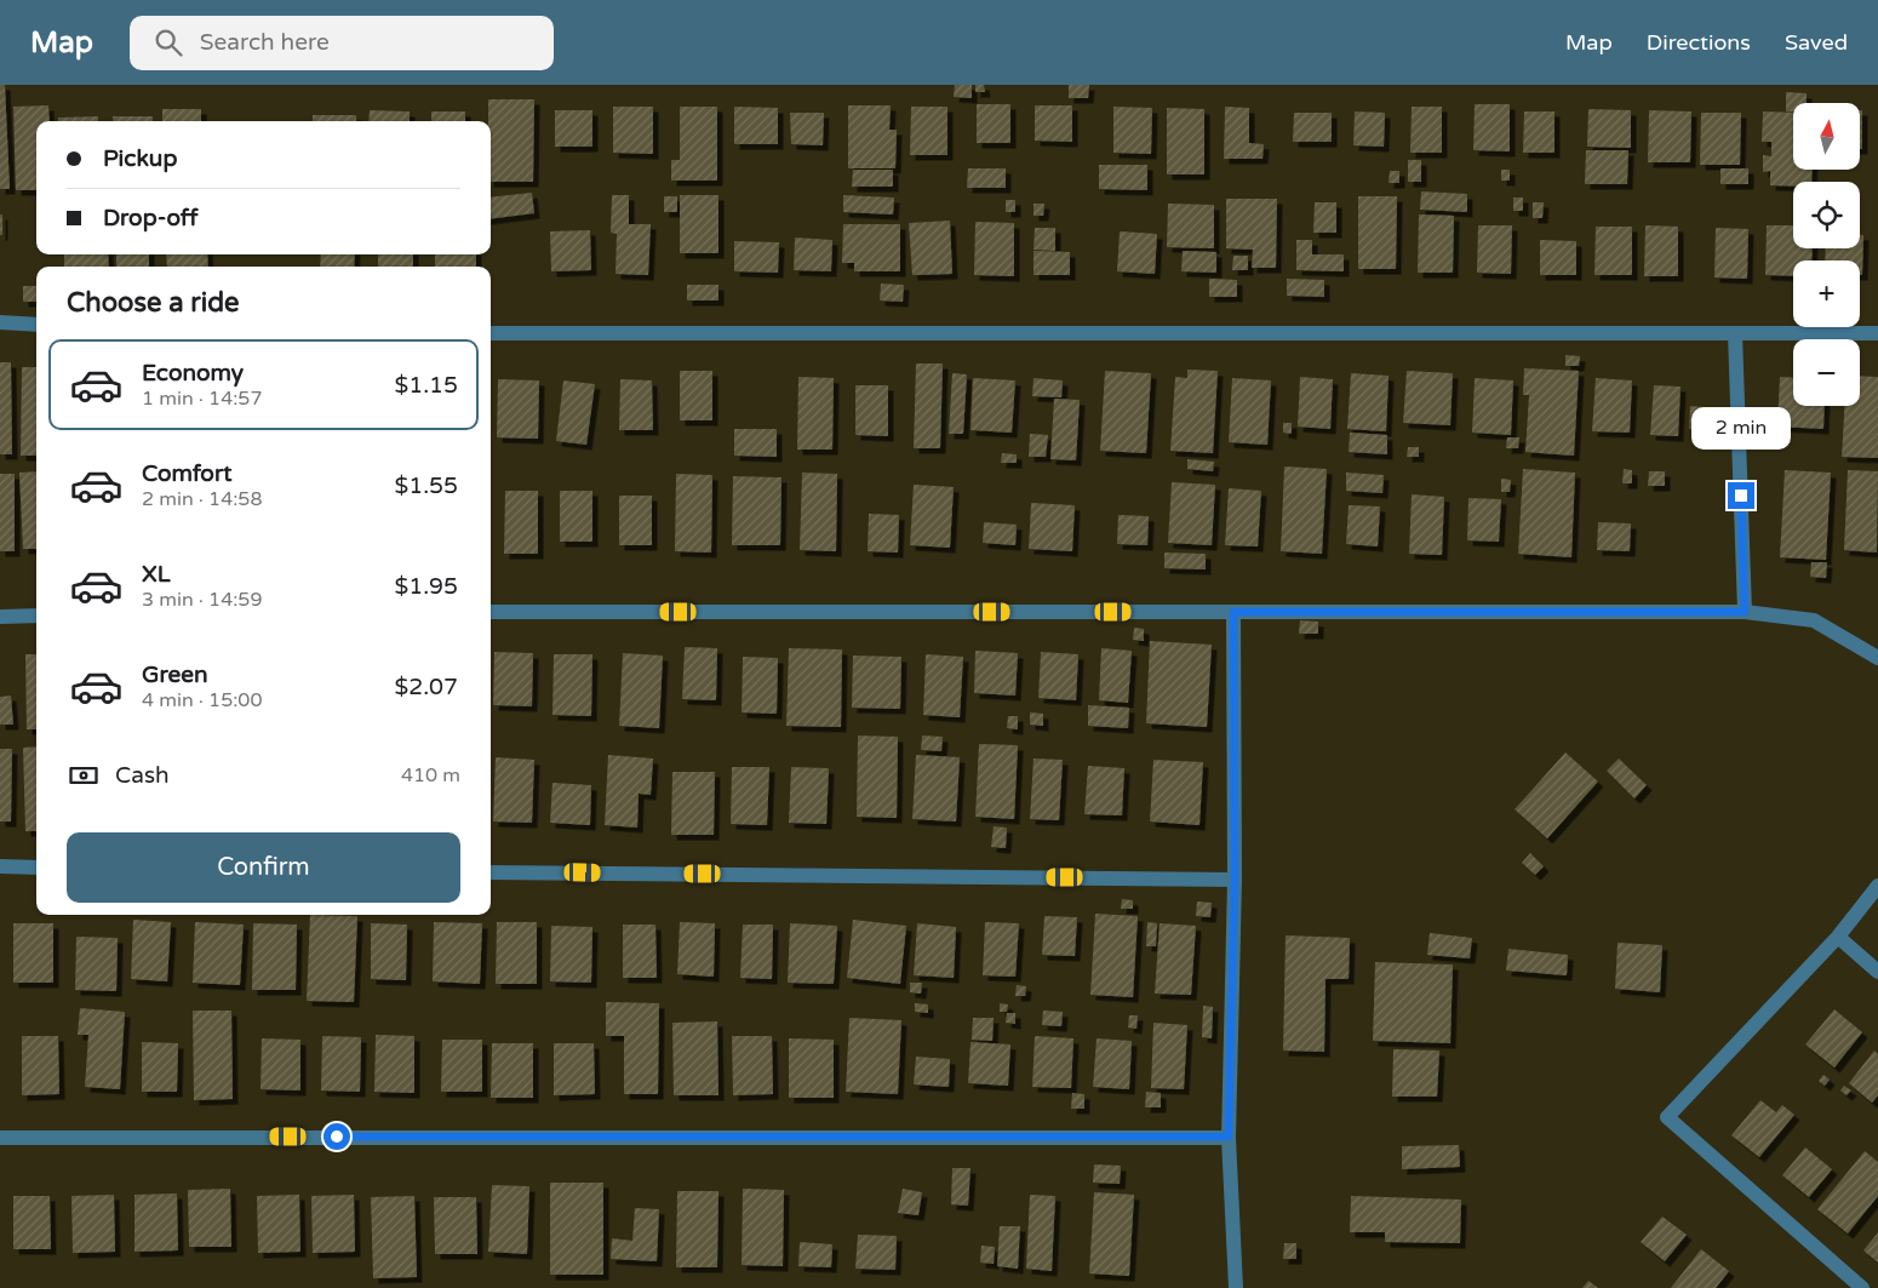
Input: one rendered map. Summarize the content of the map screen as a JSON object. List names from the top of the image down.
{
  "north": "top",
  "page": {
    "header": "Map",
    "search": "Search here",
    "nav": ["Map", "Directions", "Saved"],
    "map_buttons": ["+", "−"],
    "banner": ["Pickup", "Drop-off"],
    "heading": "Choose a ride",
    "list": [
      {
        "name": "Economy",
        "note": "1 min · 14:57",
        "value": "$1.15"
      },
      {
        "name": "Comfort",
        "note": "2 min · 14:58",
        "value": "$1.55"
      },
      {
        "name": "XL",
        "note": "3 min · 14:59",
        "value": "$1.95"
      },
      {
        "name": "Green",
        "note": "4 min · 15:00",
        "value": "$2.07"
      }
    ],
    "bubble": "2 min",
    "pay": ["Cash", "410 m"],
    "buttons": "Confirm"
  }
}
